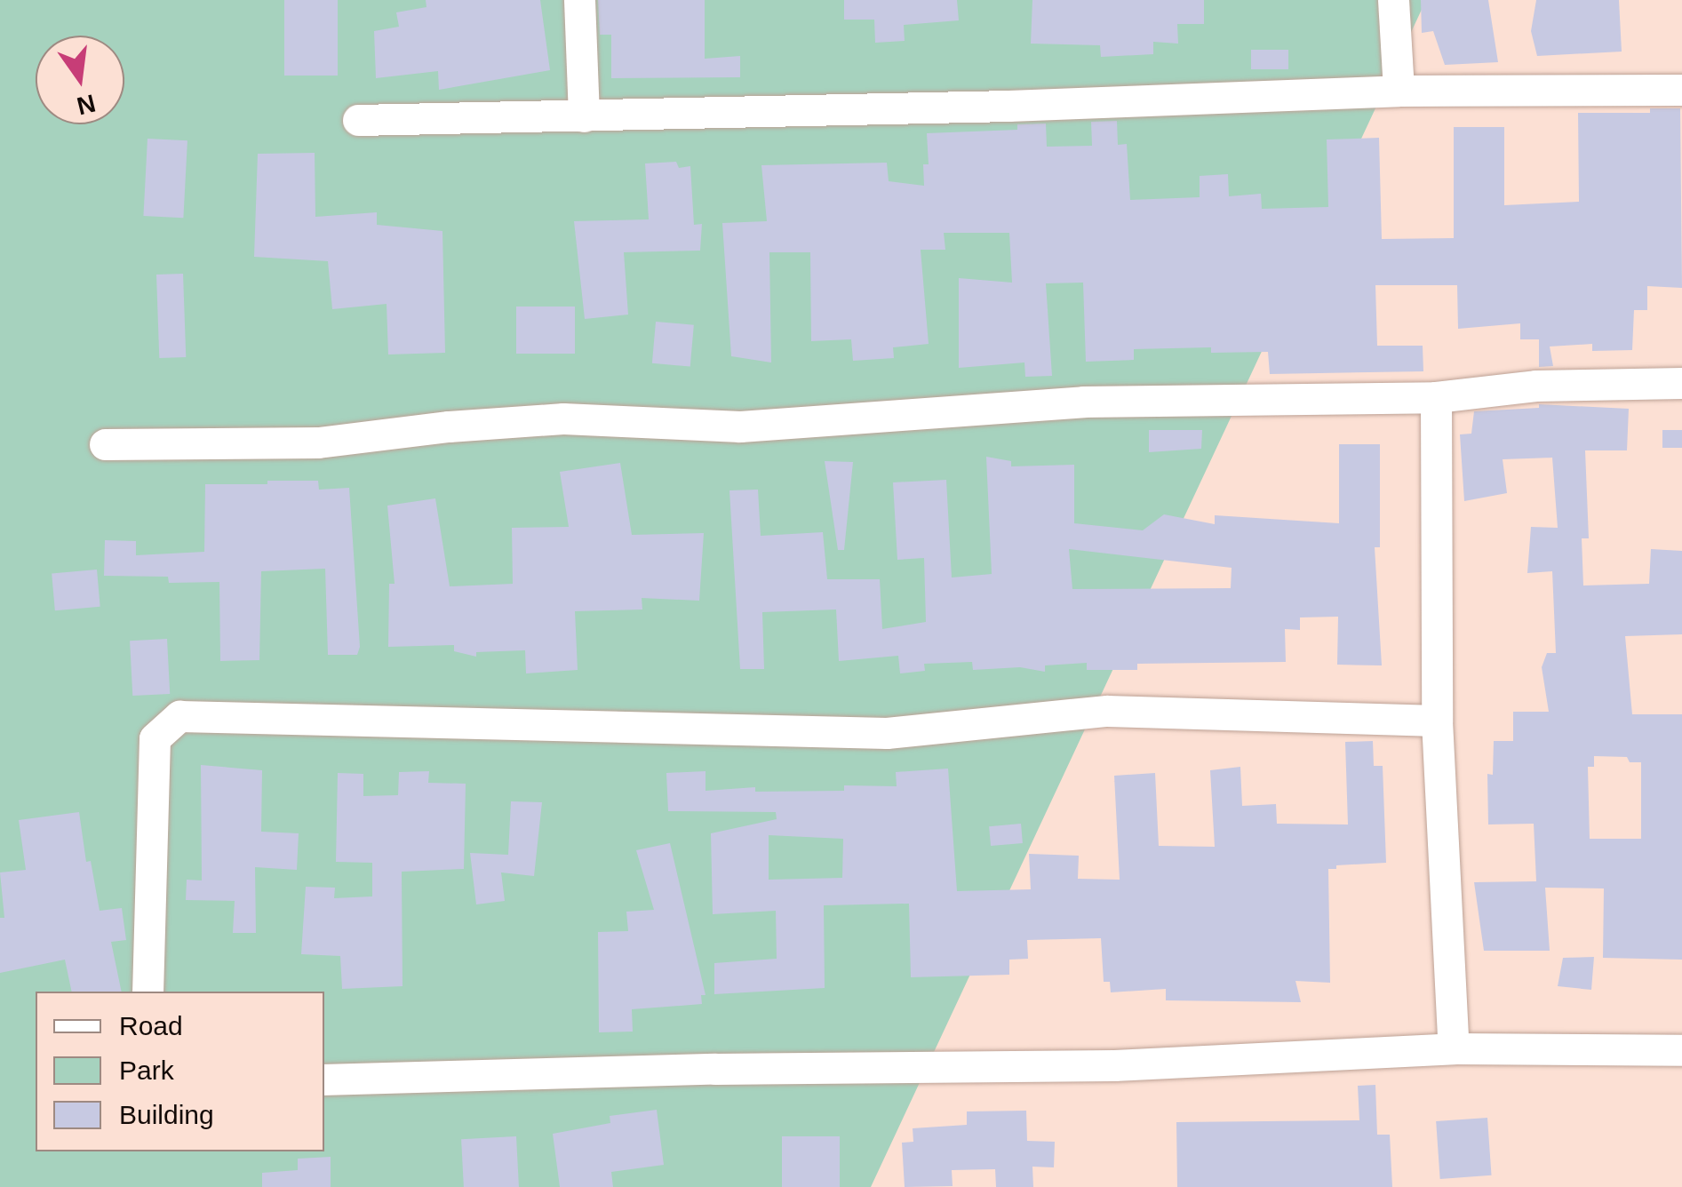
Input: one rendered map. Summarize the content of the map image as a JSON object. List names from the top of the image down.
{
  "legend": ["Road", "Park", "Building"],
  "north": "bottom"
}
